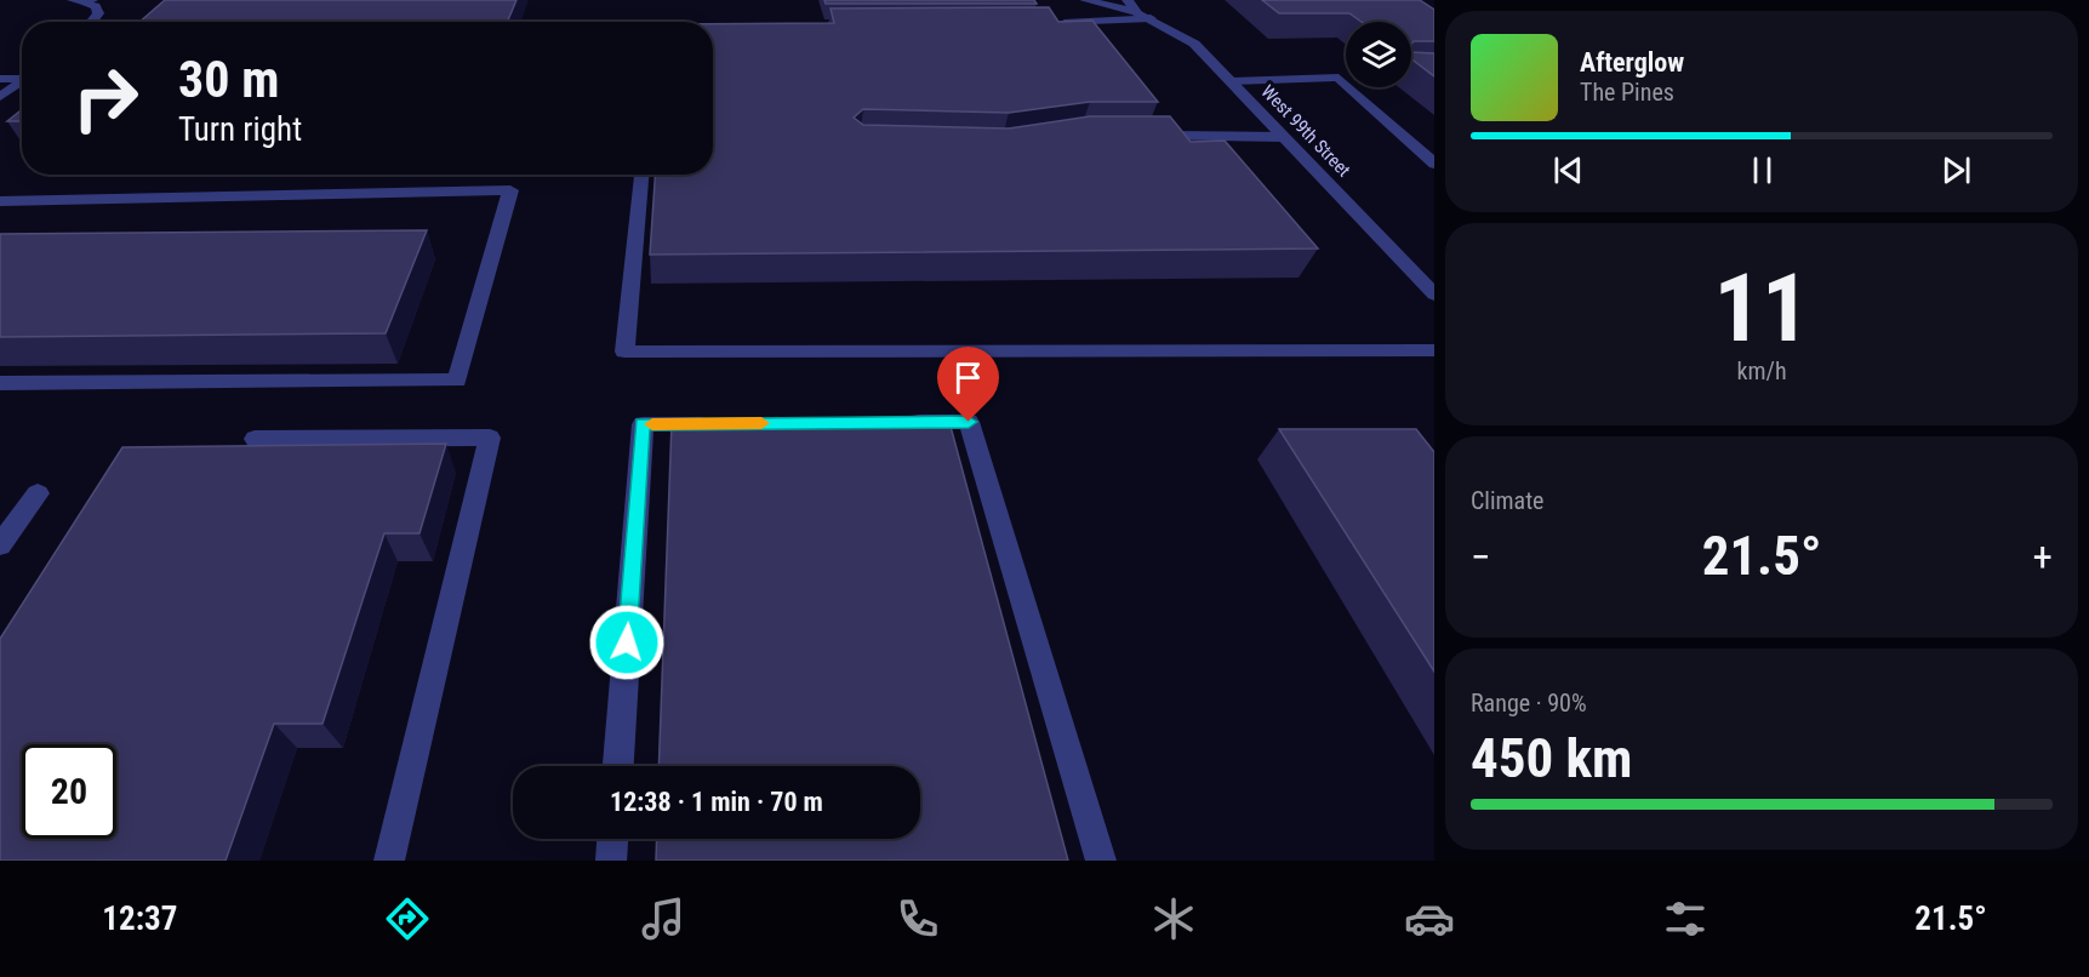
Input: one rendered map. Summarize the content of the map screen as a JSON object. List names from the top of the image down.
{
  "streets": {
    "street": ["West 99th Street"]
  },
  "page": {
    "turn": ["30 m", "Turn right"],
    "song": ["Afterglow", "The Pines"],
    "tile": [
      ["11", "km/h"],
      "Climate",
      ["Range · 90%", "450 km"]
    ],
    "heat": ["−", "21.5°", "+"],
    "limit": "20",
    "trip": "12:38 · 1 min · 70 m",
    "tabs": ["12:37", "21.5°"]
  }
}
